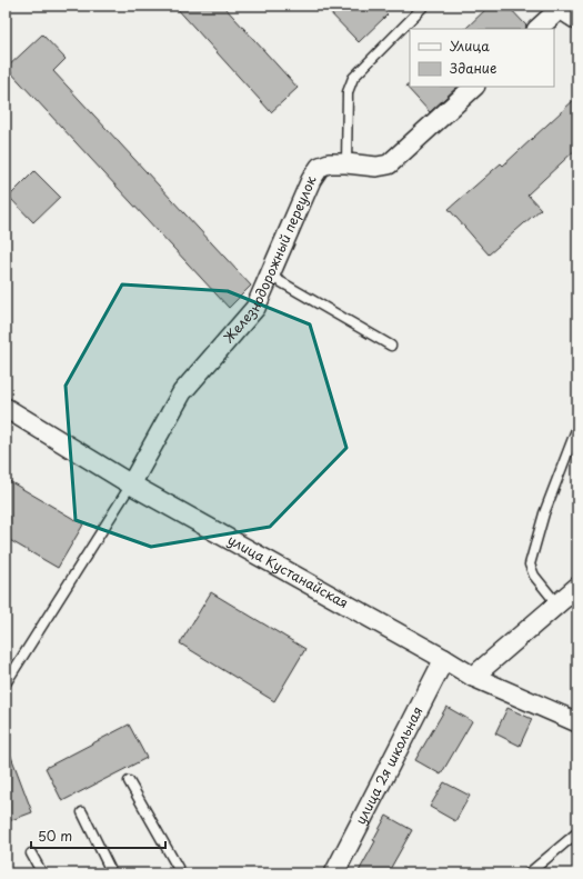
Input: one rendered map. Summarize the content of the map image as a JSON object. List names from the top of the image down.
{
  "streets": {
    "street": ["Железнодорожный переулок", "улица Кустанайская", "улица 2я школьная"]
  },
  "crossings": [
    ["Железнодорожный переулок", "улица Кустанайская"],
    ["улица Кустанайская", "улица 2я школьная"]
  ],
  "legend": ["Улица", "Здание"],
  "scale_bar": "50 m"
}
